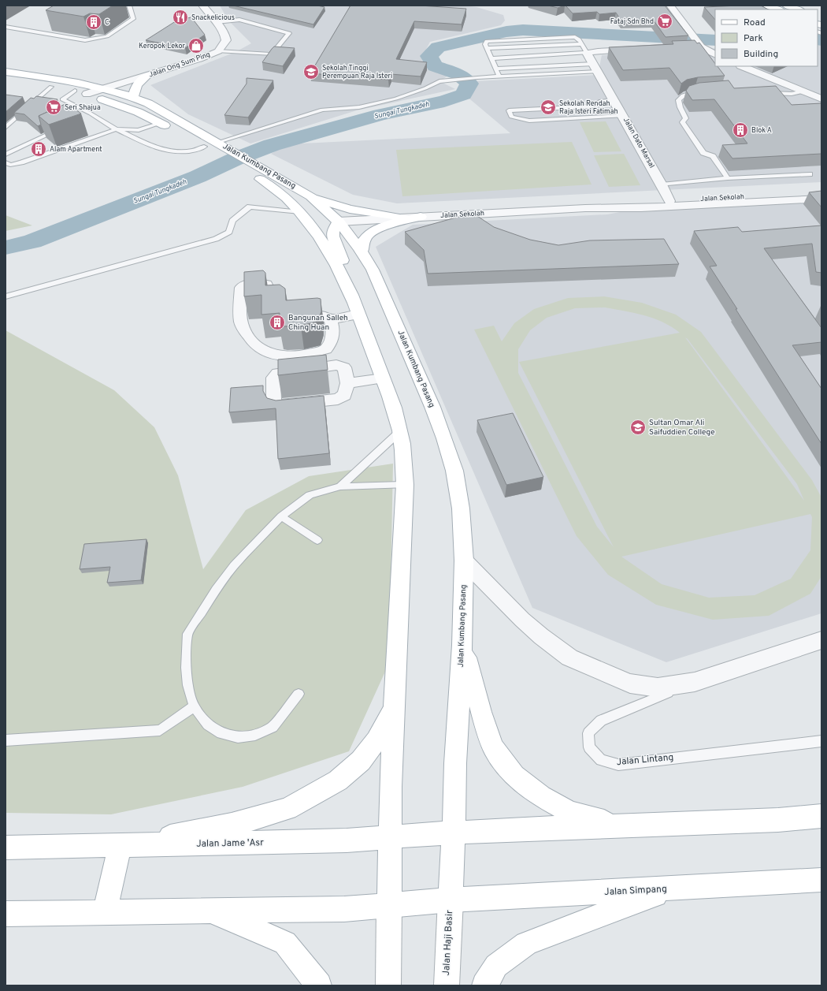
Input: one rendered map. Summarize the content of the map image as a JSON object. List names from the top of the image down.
{
  "streets": {
    "main road": [
      "Jalan Kumbang Pasang",
      "Jalan Jame 'Asr",
      "Jalan Simpang",
      "Jalan Haji Basir"
    ],
    "street": [
      "Jalan Ong Sum Ping",
      "Jalan Dato Marsal",
      "Jalan Sekolah",
      "Jalan Lintang"
    ]
  },
  "crossings": [
    ["Jalan Ong Sum Ping", "Jalan Kumbang Pasang"],
    ["Jalan Dato Marsal", "Jalan Sekolah"],
    ["Jalan Kumbang Pasang", "Jalan Sekolah"],
    ["Jalan Kumbang Pasang", "Jalan Lintang"],
    ["Jalan Kumbang Pasang", "Jalan Jame 'Asr"],
    ["Jalan Kumbang Pasang", "Jalan Simpang"],
    ["Jalan Kumbang Pasang", "Jalan Haji Basir"],
    ["Jalan Simpang", "Jalan Haji Basir"]
  ],
  "water": ["Sungai Tungkadeh"],
  "places": {
    "restaurant": ["Snackelicious"],
    "supermarket": ["Fataj Sdn Bhd", "Seri Shajua"],
    "building": [
      "C",
      "Blok A",
      "Alam Apartment",
      "Bangunan Salleh Ching Huan"
    ],
    "shop": ["Keropok Lekor"],
    "school or university": ["Sekolah Tinggi Perempuan Raja Isteri", "Sekolah Rendah Raja Isteri Fatimah", "Sultan Omar Ali Saifuddien College"]
  },
  "legend": ["Road", "Park", "Building"]
}
